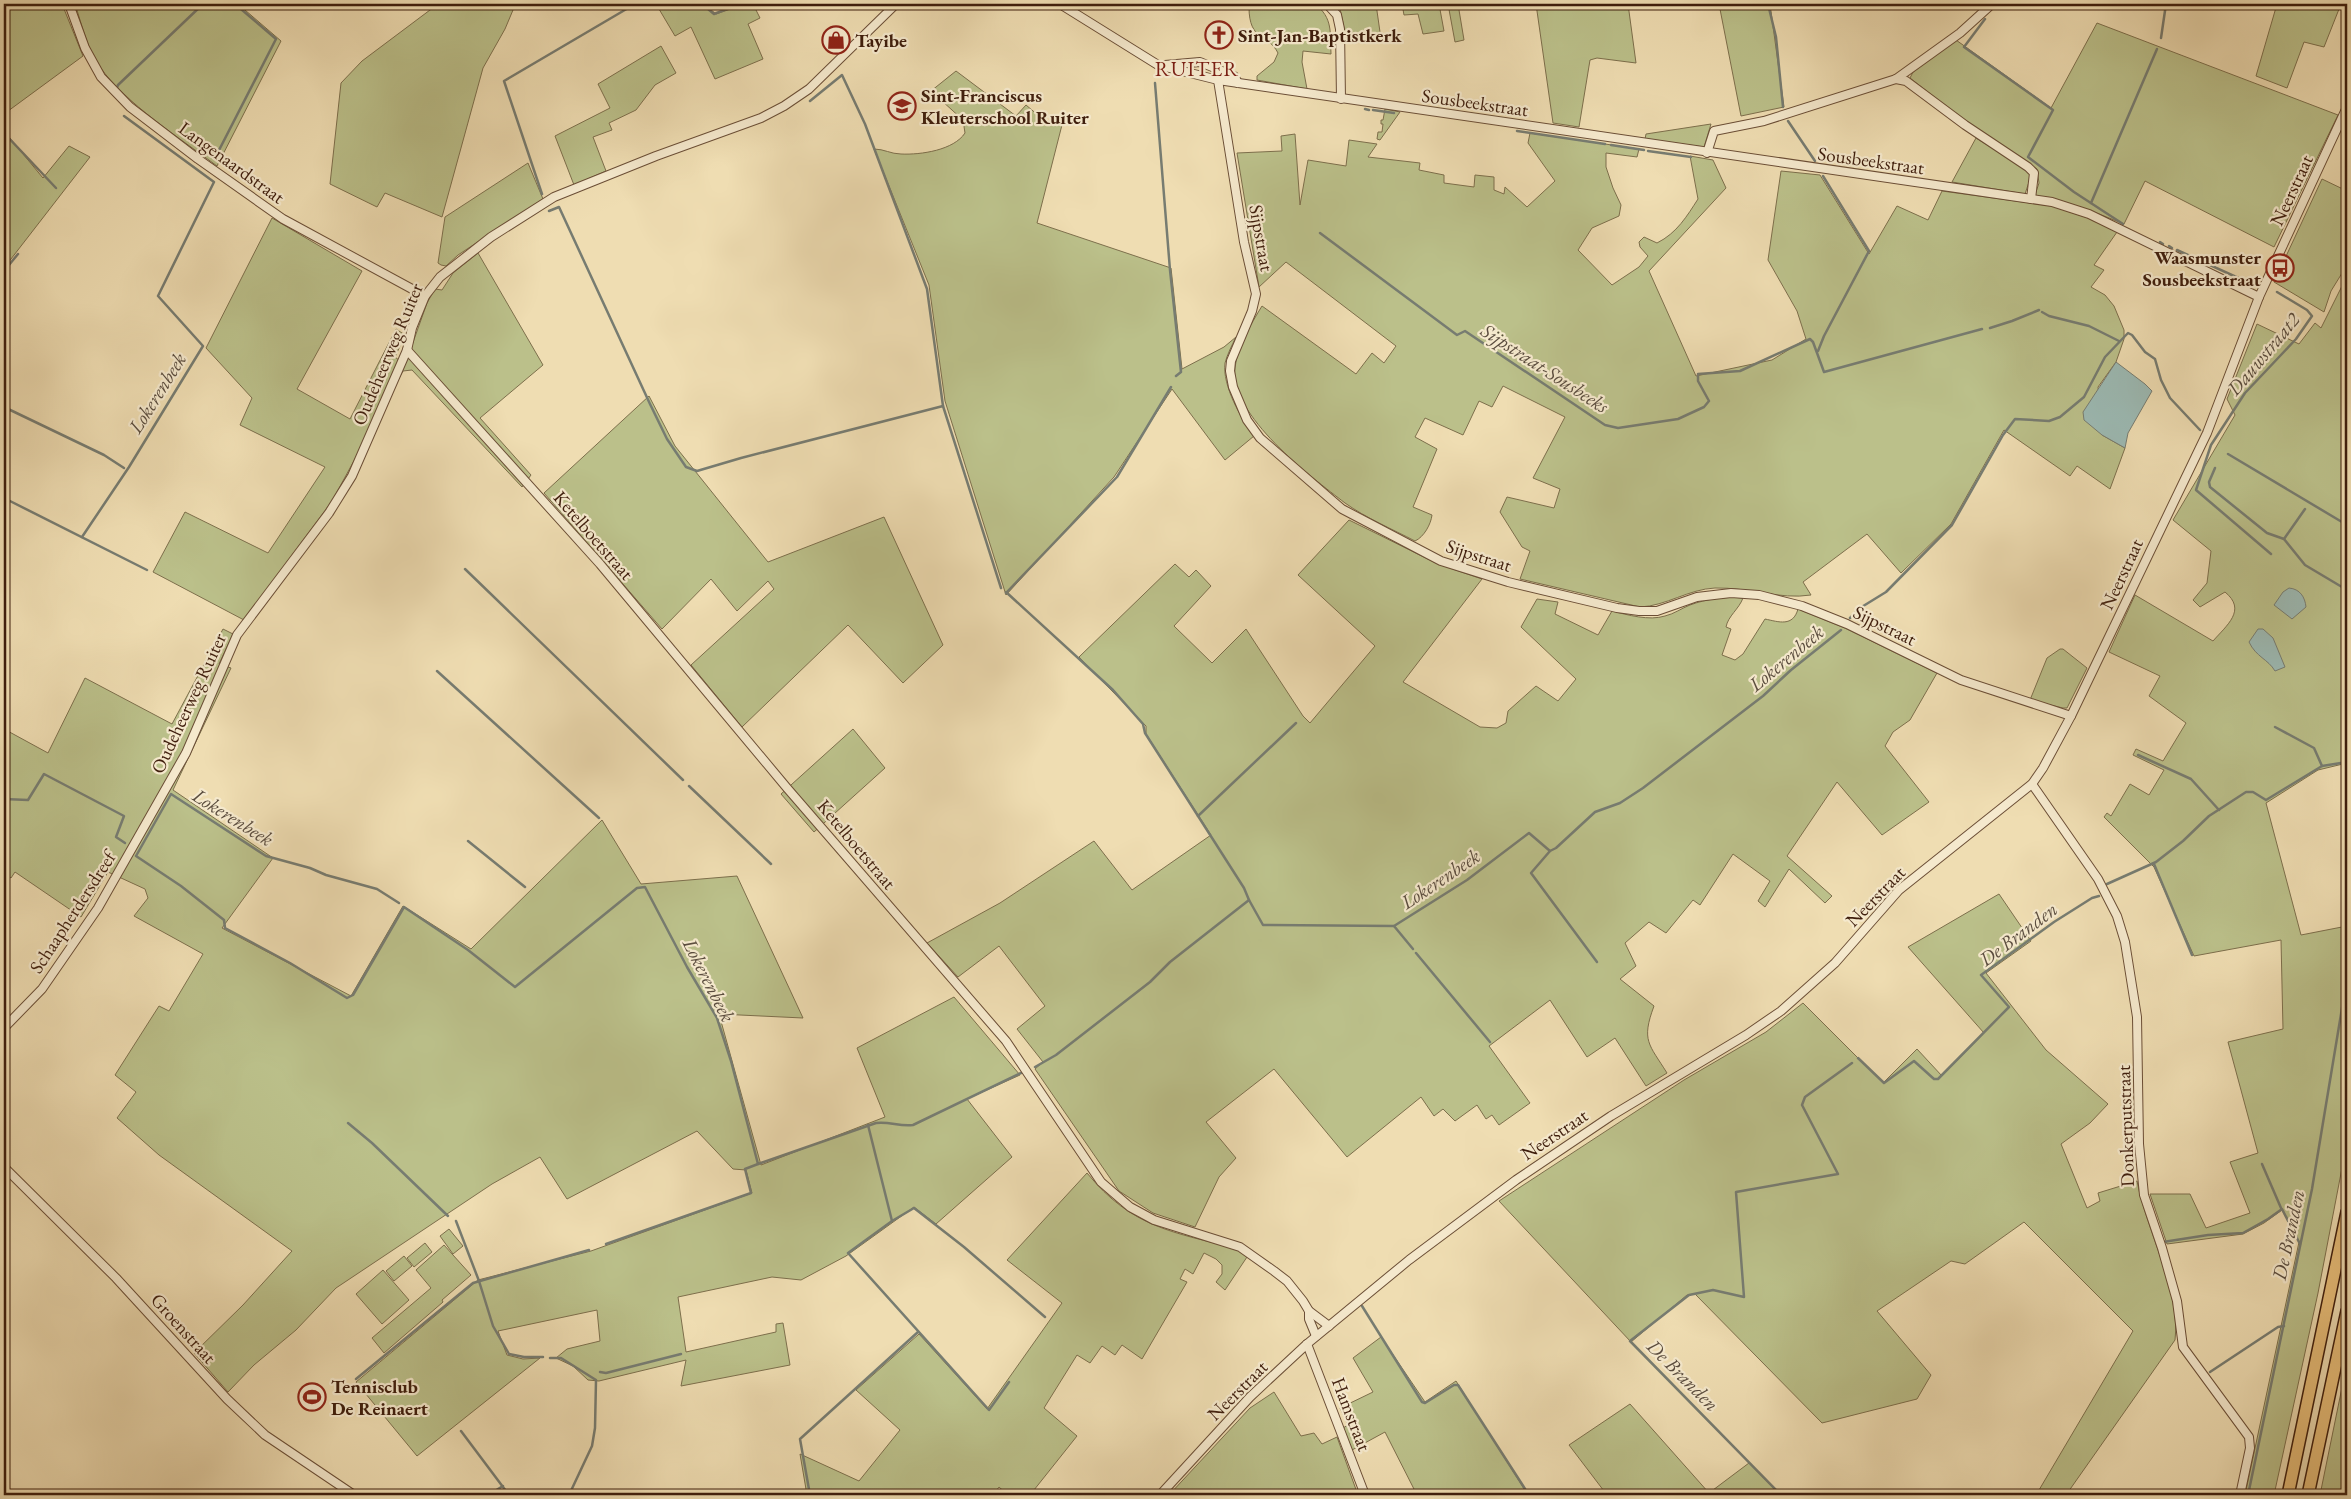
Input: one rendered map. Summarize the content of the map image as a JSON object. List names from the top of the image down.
{
  "streets": {
    "street": [
      "Sousbeekstraat",
      "Langenaardstraat",
      "Neerstraat",
      "Sijpstraat",
      "Oudeheerweg Ruiter",
      "Ketelboetstraat",
      "Schaapherdersdreef",
      "Donkerputstraat",
      "Groenstraat",
      "Hamstraat"
    ]
  },
  "crossings": [
    ["Sousbeekstraat", "Neerstraat"],
    ["Sousbeekstraat", "Sijpstraat"],
    ["Langenaardstraat", "Oudeheerweg Ruiter"],
    ["Neerstraat", "Sijpstraat"],
    ["Neerstraat", "Ketelboetstraat"],
    ["Neerstraat", "Donkerputstraat"],
    ["Neerstraat", "Hamstraat"],
    ["Oudeheerweg Ruiter", "Ketelboetstraat"],
    ["Oudeheerweg Ruiter", "Schaapherdersdreef"]
  ],
  "districts": ["RUITER"],
  "water": [
    "Dauwstraat2",
    "Sijpstraat-Sousbeeks",
    "Lokerenbeek",
    "De Branden"
  ],
  "places": {
    "church": ["Sint-Jan-Baptistkerk"],
    "shop": ["Tayibe"],
    "school or university": ["Sint-Franciscus Kleuterschool Ruiter"],
    "bus stop": ["Waasmunster Sousbeekstraat"],
    "sports": ["Tennisclub De Reinaert"]
  }
}
